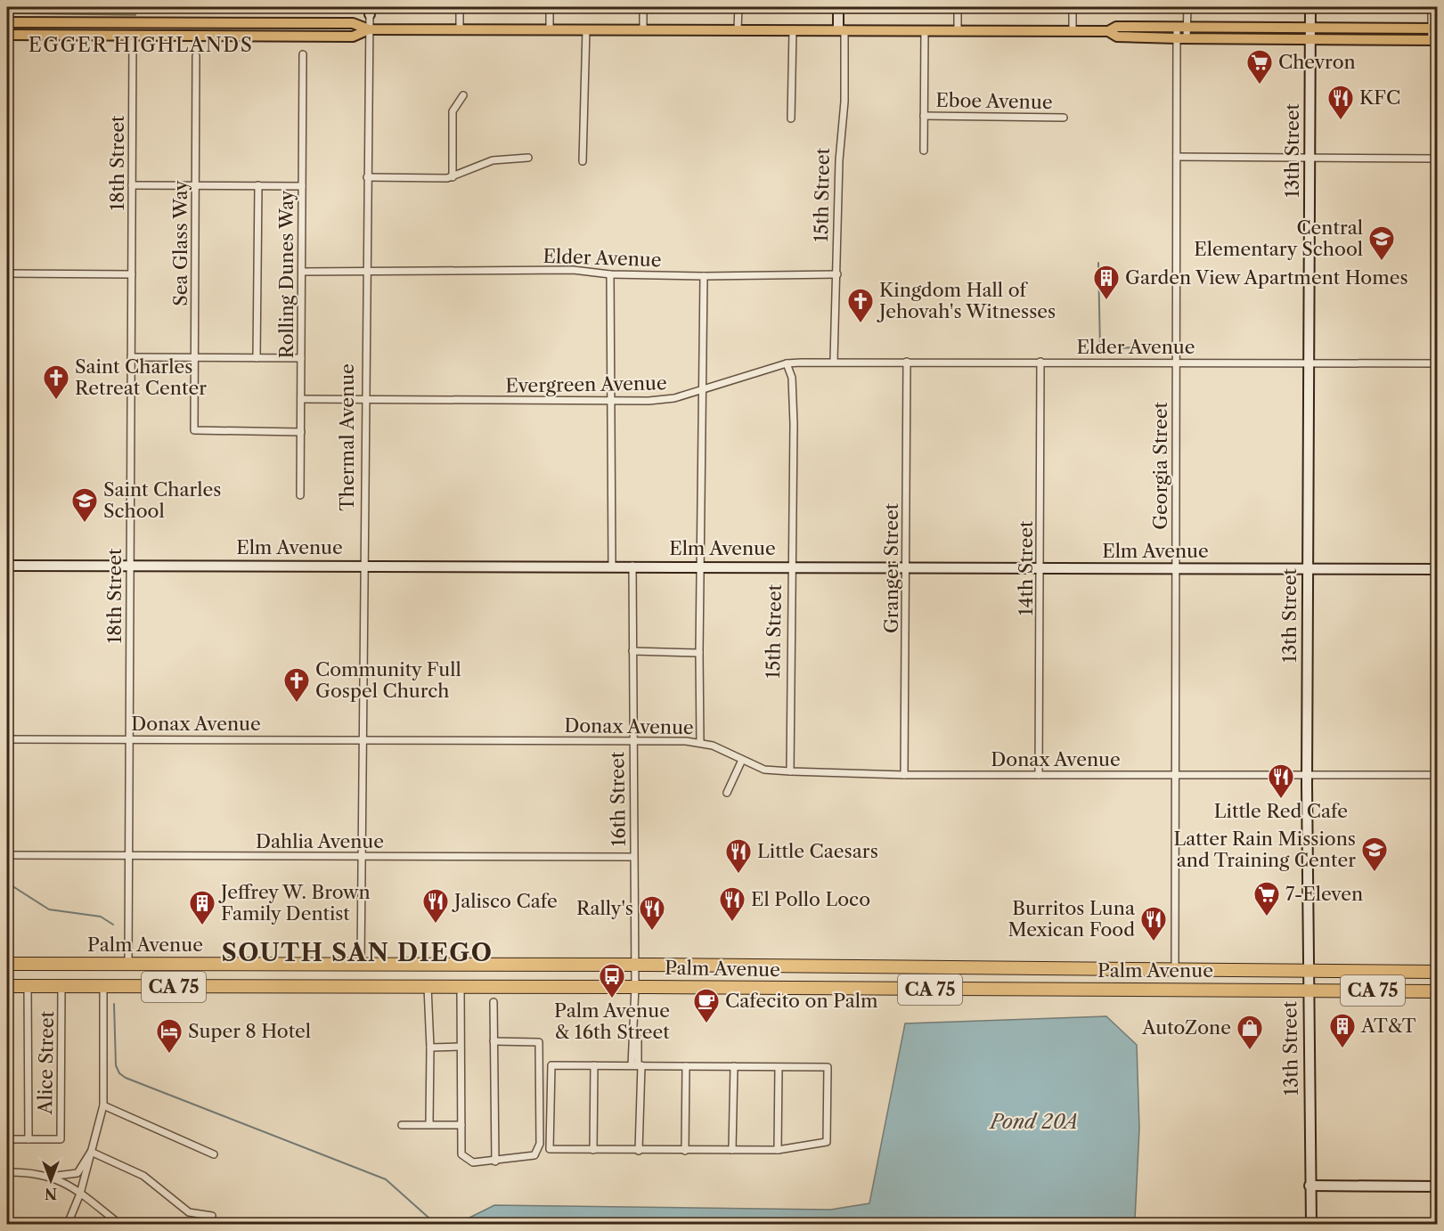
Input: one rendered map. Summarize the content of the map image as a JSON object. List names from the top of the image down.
{
  "streets": {
    "highway": ["Palm Avenue", "CA 75"],
    "street": [
      "Eboe Avenue",
      "13th Street",
      "18th Street",
      "15th Street",
      "Sea Glass Way",
      "Elder Avenue",
      "Rolling Dunes Way",
      "Evergreen Avenue",
      "Thermal Avenue",
      "Georgia Street",
      "Elm Avenue",
      "Granger Street",
      "14th Street",
      "Donax Avenue",
      "16th Street",
      "Dahlia Avenue",
      "Alice Street"
    ]
  },
  "crossings": [
    ["13th Street", "Elder Avenue"],
    ["13th Street", "Elm Avenue"],
    ["13th Street", "Donax Avenue"],
    ["13th Street", "Palm Avenue"],
    ["18th Street", "Elm Avenue"],
    ["18th Street", "Donax Avenue"],
    ["18th Street", "Dahlia Avenue"],
    ["18th Street", "Palm Avenue"],
    ["15th Street", "Elder Avenue"],
    ["15th Street", "Evergreen Avenue"],
    ["15th Street", "Elm Avenue"],
    ["15th Street", "Donax Avenue"],
    ["Sea Glass Way", "Rolling Dunes Way"],
    ["Elder Avenue", "Rolling Dunes Way"],
    ["Elder Avenue", "Evergreen Avenue"],
    ["Elder Avenue", "Thermal Avenue"],
    ["Elder Avenue", "Georgia Street"],
    ["Elder Avenue", "Granger Street"],
    ["Elder Avenue", "14th Street"],
    ["Rolling Dunes Way", "Evergreen Avenue"],
    ["Evergreen Avenue", "Thermal Avenue"],
    ["Thermal Avenue", "Elm Avenue"],
    ["Thermal Avenue", "Donax Avenue"],
    ["Thermal Avenue", "Dahlia Avenue"],
    ["Thermal Avenue", "Palm Avenue"],
    ["Georgia Street", "Elm Avenue"],
    ["Georgia Street", "Donax Avenue"],
    ["Georgia Street", "Palm Avenue"],
    ["Elm Avenue", "Granger Street"],
    ["Elm Avenue", "14th Street"],
    ["Elm Avenue", "16th Street"],
    ["Granger Street", "Donax Avenue"],
    ["14th Street", "Donax Avenue"],
    ["Donax Avenue", "16th Street"],
    ["16th Street", "Dahlia Avenue"],
    ["16th Street", "Palm Avenue"],
    ["Palm Avenue", "Alice Street"]
  ],
  "districts": ["EGGER HIGHLANDS", "SOUTH SAN DIEGO"],
  "water": ["Pond 20A"],
  "places": {
    "supermarket": ["Chevron", "7-Eleven"],
    "restaurant": [
      "KFC",
      "Little Red Cafe",
      "Little Caesars",
      "El Pollo Loco",
      "Jalisco Cafe",
      "Rally's",
      "Burritos Luna Mexican Food"
    ],
    "school or university": ["Central Elementary School", "Saint Charles School", "Latter Rain Missions and Training Center"],
    "building": ["Garden View Apartment Homes", "Jeffrey W. Brown Family Dentist", "AT&T"],
    "church": ["Kingdom Hall of Jehovah's Witnesses", "Saint Charles Retreat Center", "Community Full Gospel Church"],
    "bus stop": ["Palm Avenue & 16th Street"],
    "cafe": ["Cafecito on Palm"],
    "shop": ["AutoZone"],
    "hotel": ["Super 8 Hotel"]
  },
  "north": "bottom"
}
